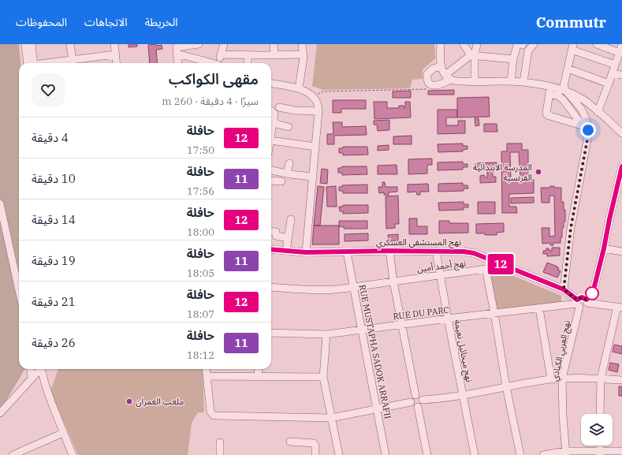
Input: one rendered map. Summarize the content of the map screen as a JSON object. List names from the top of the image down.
{
  "streets": {
    "street": [
      "نهج المستشفى العسكري",
      "نهج أحمد أمين",
      "RUE DU PARC",
      "نهج ميخائيل نعيمة",
      "نهج العربي الكبادي",
      "RUE MUSTAPHA SADOK ARRAFII"
    ]
  },
  "crossings": [
    ["نهج المستشفى العسكري", "RUE DU PARC"],
    ["نهج المستشفى العسكري", "نهج ميخائيل نعيمة"],
    ["نهج المستشفى العسكري", "نهج العربي الكبادي"],
    ["نهج المستشفى العسكري", "RUE MUSTAPHA SADOK ARRAFII"],
    ["نهج أحمد أمين", "RUE DU PARC"],
    ["نهج أحمد أمين", "نهج ميخائيل نعيمة"],
    ["نهج أحمد أمين", "RUE MUSTAPHA SADOK ARRAFII"],
    ["RUE DU PARC", "نهج ميخائيل نعيمة"],
    ["RUE DU PARC", "نهج العربي الكبادي"],
    ["RUE DU PARC", "RUE MUSTAPHA SADOK ARRAFII"]
  ],
  "places": ["المدرسة الابتدائية الفرنسية", "ملعب العمران"],
  "lines": ["bus line 12"],
  "page": {
    "header": "Commutr",
    "nav": ["الخريطة", "الاتجاهات", "المحفوظات"],
    "on_map": "12",
    "heading": ["مقهى الكواكب", "سيرًا · 4 دقيقة · 260 m"],
    "list": [
      {
        "mark": "12",
        "name": "حافلة",
        "note": "17:50",
        "value": "4 دقيقة"
      },
      {
        "mark": "11",
        "name": "حافلة",
        "note": "17:56",
        "value": "10 دقيقة"
      },
      {
        "mark": "12",
        "name": "حافلة",
        "note": "18:00",
        "value": "14 دقيقة"
      },
      {
        "mark": "11",
        "name": "حافلة",
        "note": "18:05",
        "value": "19 دقيقة"
      },
      {
        "mark": "12",
        "name": "حافلة",
        "note": "18:07",
        "value": "21 دقيقة"
      },
      {
        "mark": "11",
        "name": "حافلة",
        "note": "18:12",
        "value": "26 دقيقة"
      }
    ]
  }
}
